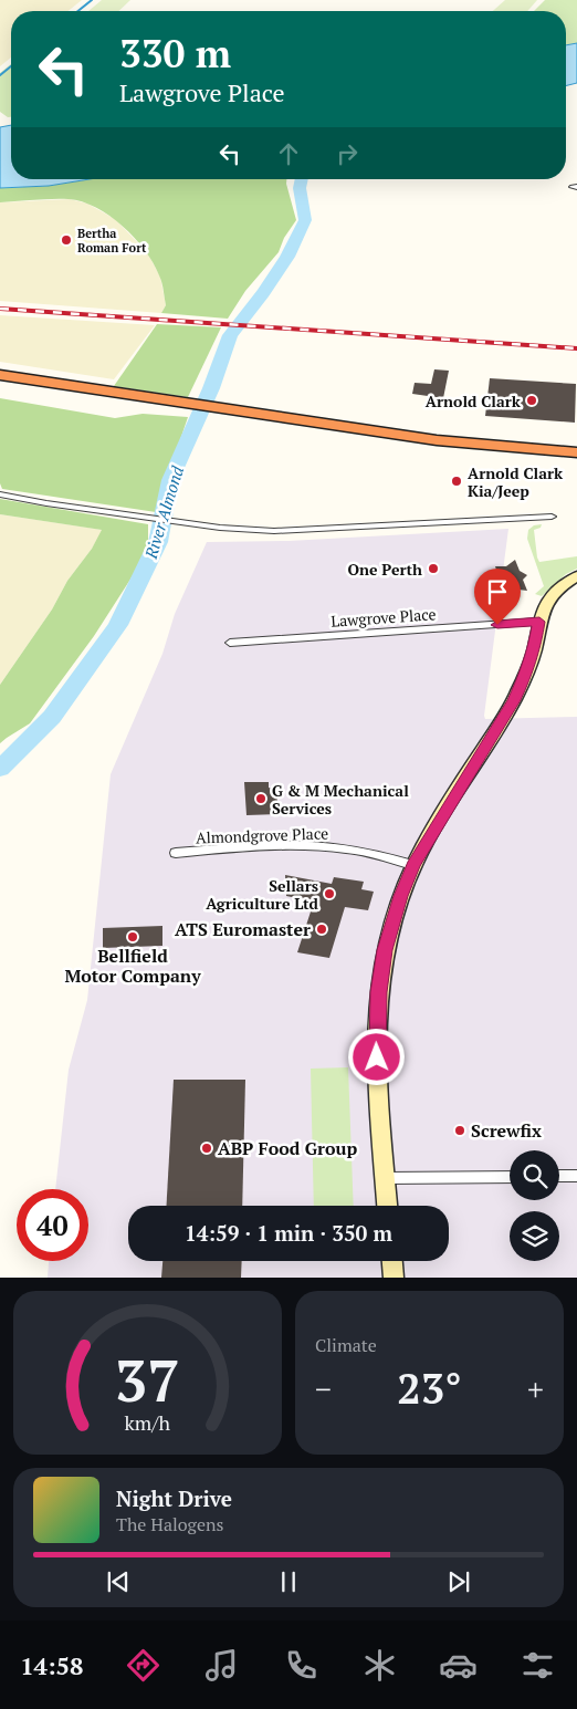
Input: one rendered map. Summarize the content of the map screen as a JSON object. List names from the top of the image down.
{
  "streets": {
    "street": ["Lawgrove Place", "Almondgrove Place"]
  },
  "water": ["River Almond"],
  "places": [
    "Bertha Roman Fort",
    "Arnold Clark",
    "Arnold Clark Kia/Jeep",
    "One Perth",
    "G & M Mechanical Services",
    "Sellars Agriculture Ltd",
    "ATS Euromaster",
    "Bellfield Motor Company",
    "Screwfix",
    "ABP Food Group"
  ],
  "page": {
    "turn": ["330 m", "Lawgrove Place"],
    "limit": "40",
    "trip": "14:59 · 1 min · 350 m",
    "tile": "Climate",
    "heat": ["−", "23°", "+"],
    "song": ["Night Drive", "The Halogens"],
    "tabs": "14:58",
    "gauge": ["37", "km/h"]
  }
}
